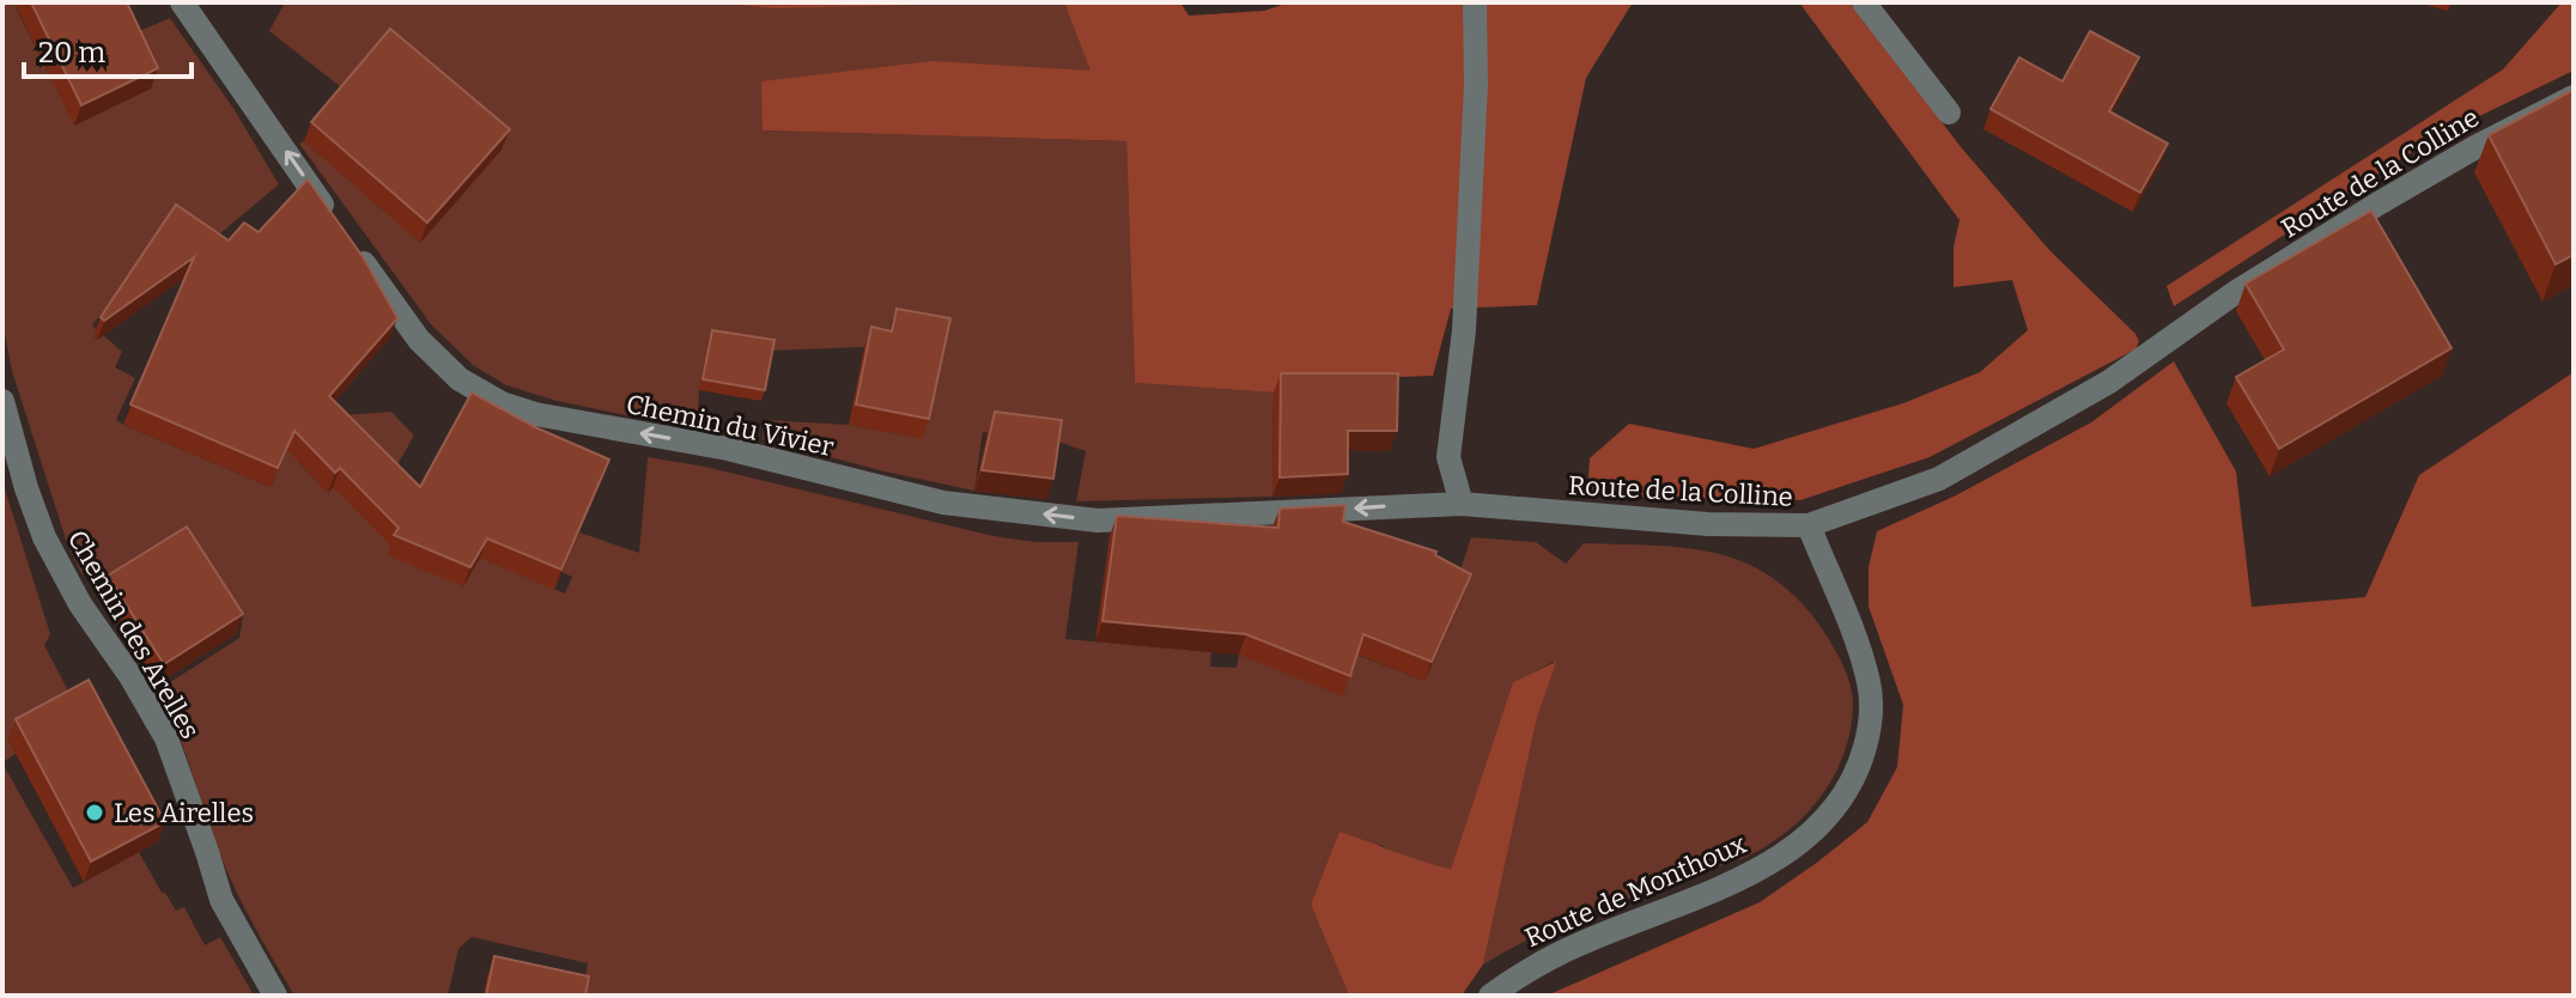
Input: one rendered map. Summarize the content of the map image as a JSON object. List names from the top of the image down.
{
  "streets": {
    "street": [
      "Route de la Colline",
      "Chemin du Vivier",
      "Chemin des Arelles",
      "Route de Monthoux"
    ]
  },
  "crossings": [
    ["Route de la Colline", "Chemin du Vivier"],
    ["Route de la Colline", "Route de Monthoux"]
  ],
  "one_way": ["Chemin du Vivier"],
  "places": ["Les Airelles"],
  "scale_bar": "20 m"
}
